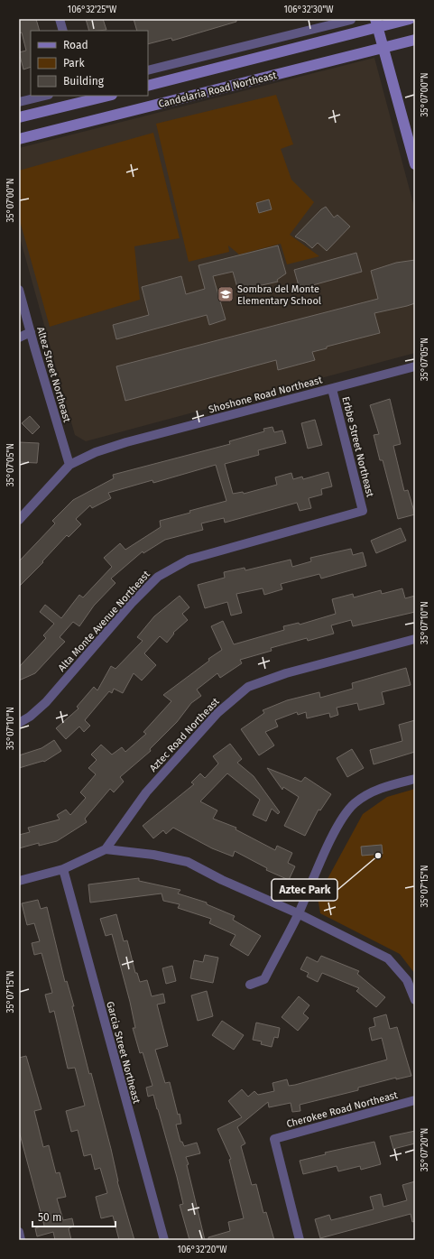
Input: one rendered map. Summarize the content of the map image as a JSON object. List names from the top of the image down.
{
  "streets": {
    "main road": ["Candelaria Road Northeast"],
    "street": [
      "Altez Street Northeast",
      "Shoshone Road Northeast",
      "Erbbe Street Northeast",
      "Alta Monte Avenue Northeast",
      "Aztec Road Northeast",
      "Garcia Street Northeast",
      "Cherokee Road Northeast"
    ]
  },
  "crossings": [
    ["Altez Street Northeast", "Shoshone Road Northeast"],
    ["Shoshone Road Northeast", "Erbbe Street Northeast"],
    ["Erbbe Street Northeast", "Alta Monte Avenue Northeast"],
    ["Aztec Road Northeast", "Garcia Street Northeast"]
  ],
  "places": {
    "school or university": ["Sombra del Monte Elementary School"],
    "other": ["Aztec Park"]
  },
  "legend": ["Road", "Park", "Building"],
  "scale_bar": "50 m",
  "coordinates": [
    "106°32'25\"W",
    "106°32'30\"W",
    "35°07'00\"N",
    "35°07'05\"N",
    "35°07'10\"N",
    "35°07'15\"N",
    "35°07'20\"N",
    "106°32'20\"W"
  ]
}
